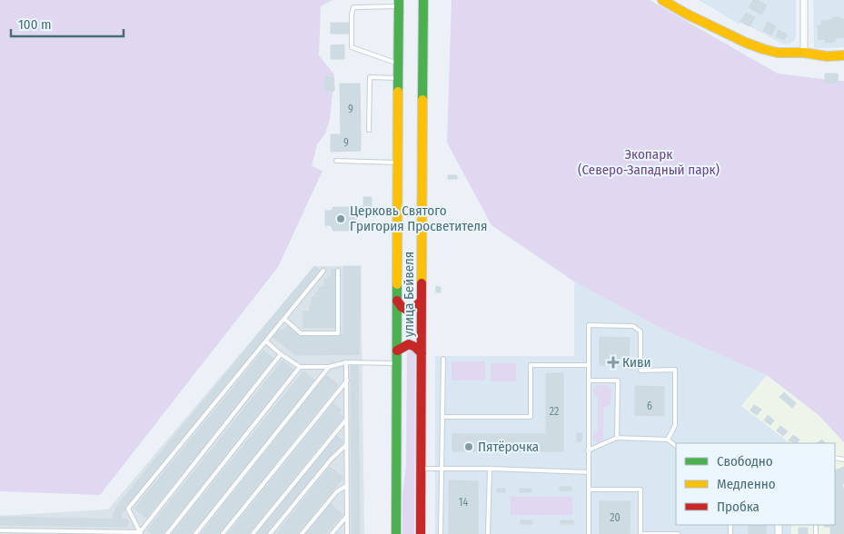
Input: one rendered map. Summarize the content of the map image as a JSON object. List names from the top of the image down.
{
  "streets": {
    "main road": ["улица Бейвеля"]
  },
  "parks": ["Экопарк (Северо-Западный парк)"],
  "places": {
    "other": ["Церковь Святого Григория Просветителя", "Пятёрочка"],
    "health": ["Киви"]
  },
  "house_numbers": [
    "9",
    "9",
    "6",
    "22",
    "14",
    "20"
  ],
  "legend": ["Свободно", "Медленно", "Пробка"],
  "scale_bar": "100 m"
}
